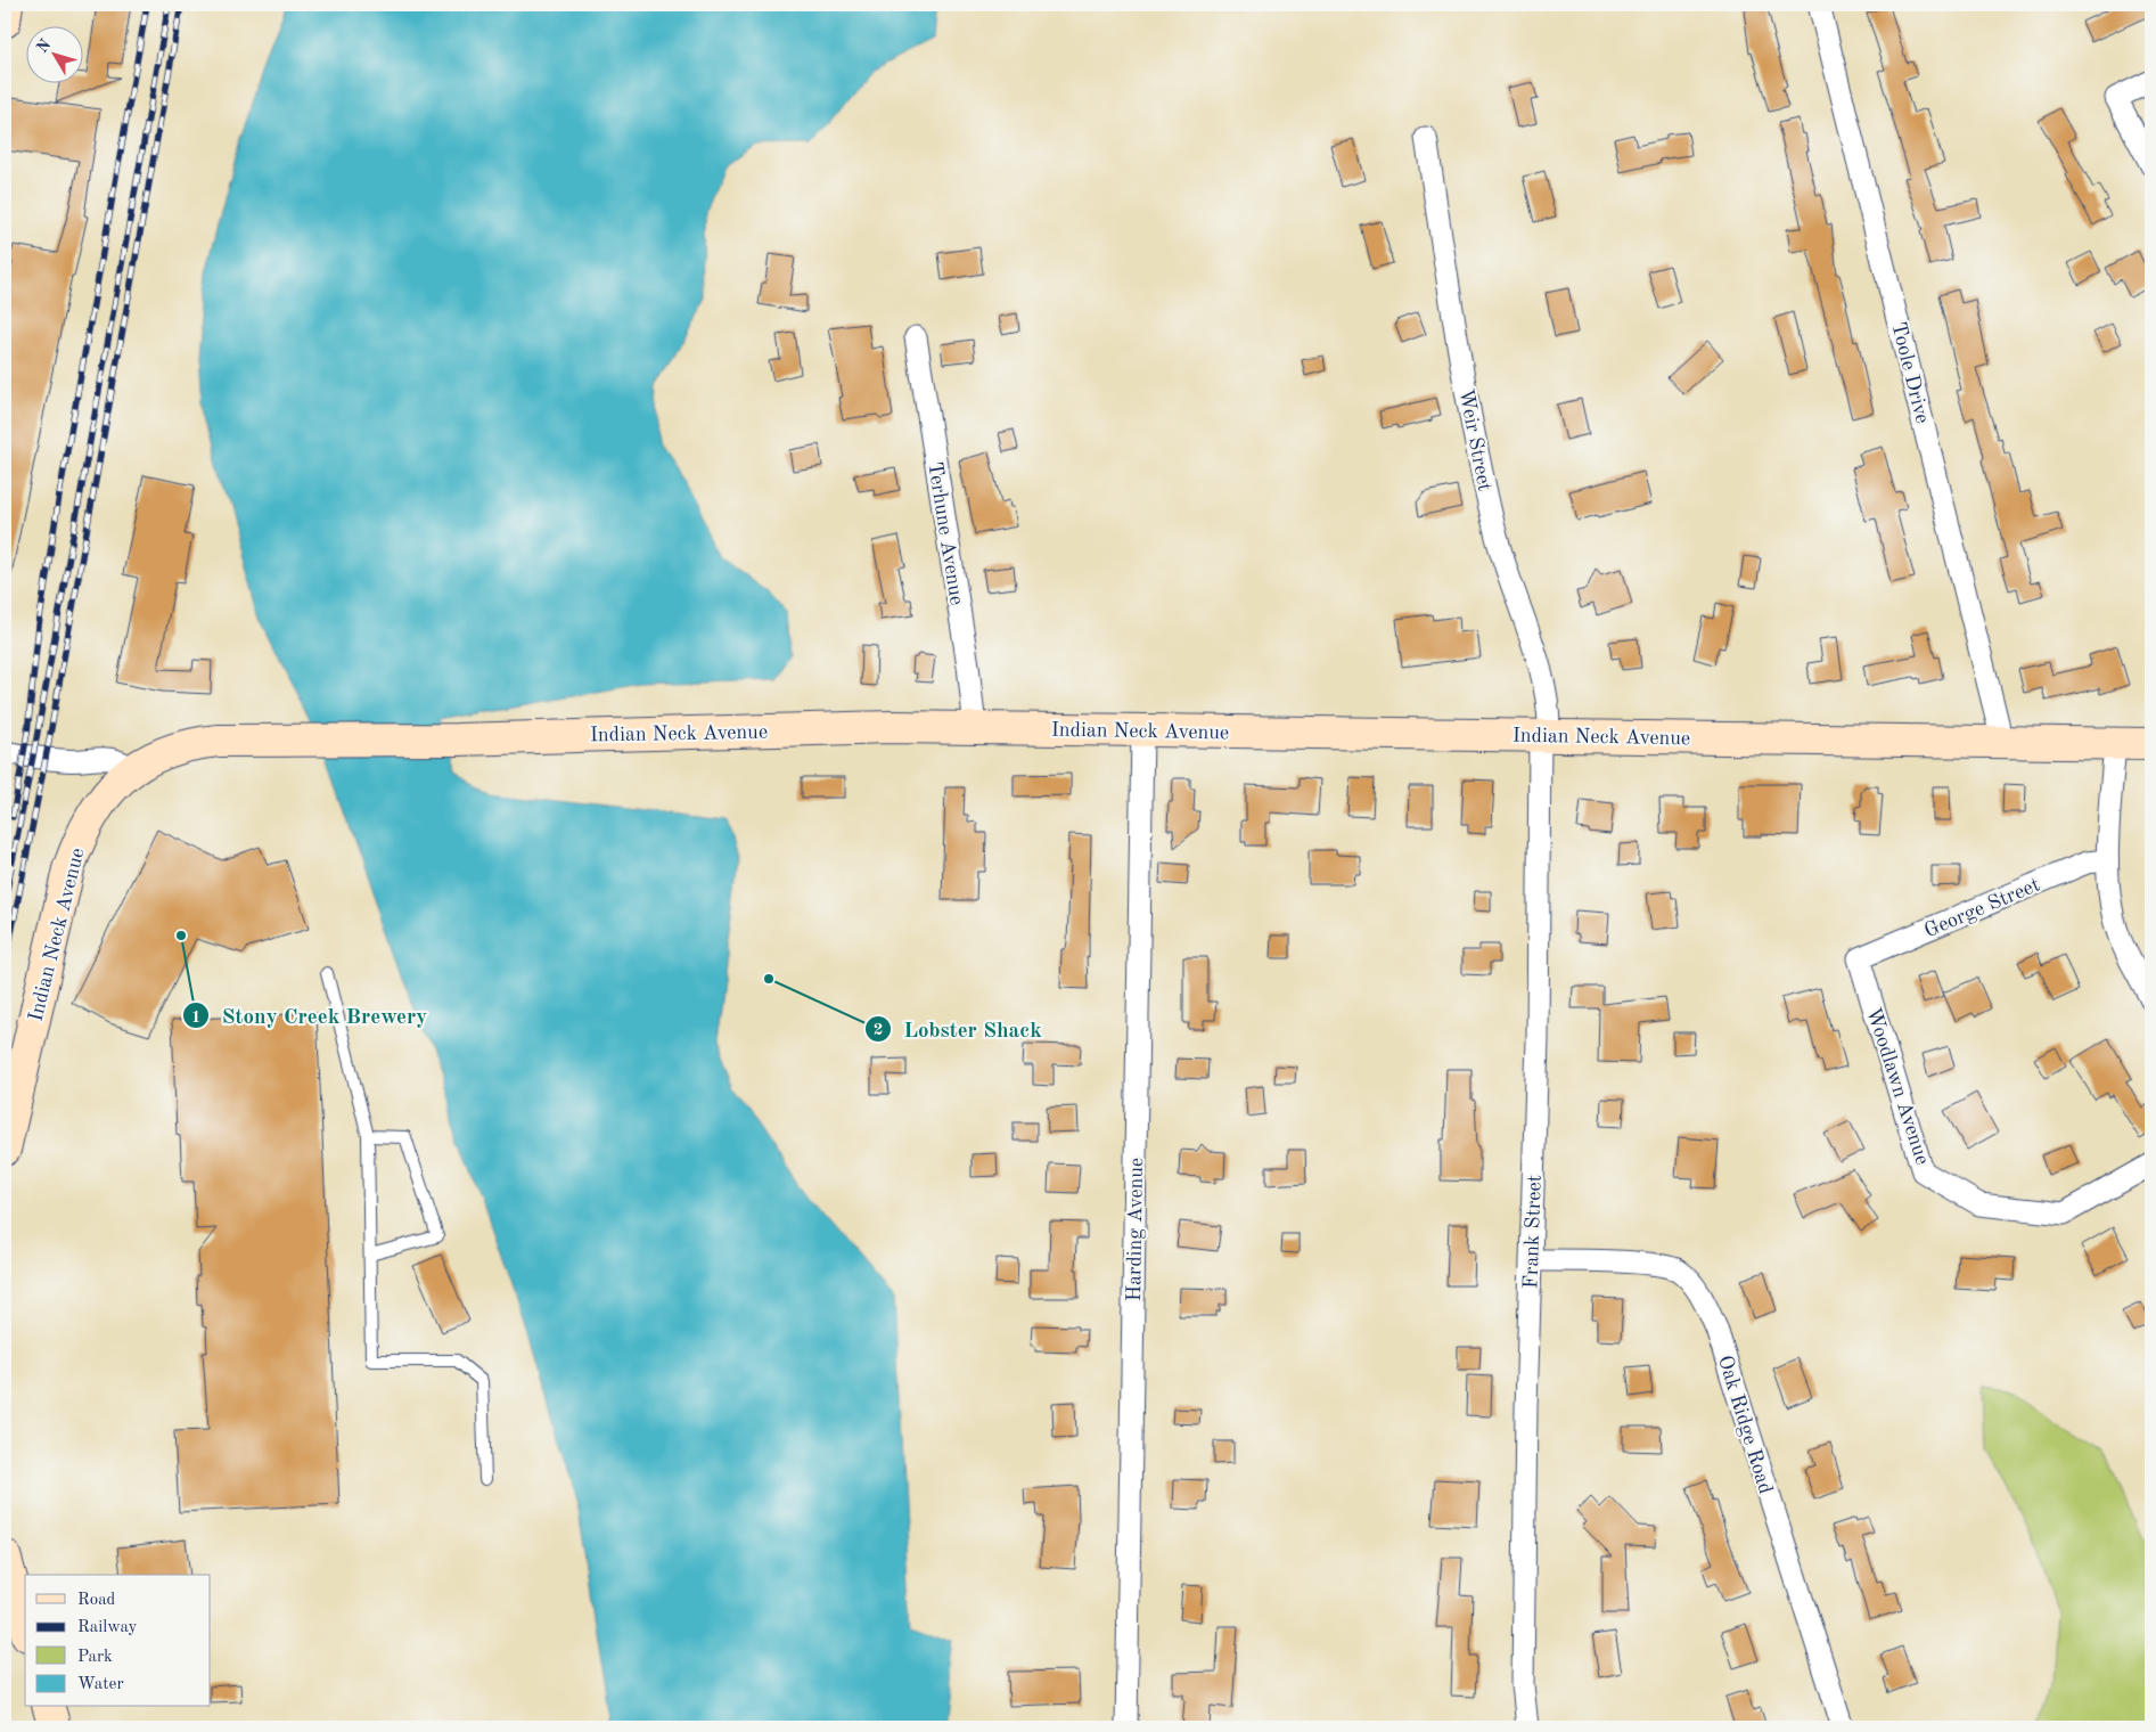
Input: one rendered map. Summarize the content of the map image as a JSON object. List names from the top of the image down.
{
  "streets": {
    "street": [
      "Toole Drive",
      "Weir Street",
      "Terhune Avenue",
      "Indian Neck Avenue",
      "George Street",
      "Woodlawn Avenue",
      "Harding Avenue",
      "Frank Street",
      "Oak Ridge Road"
    ]
  },
  "crossings": [
    ["Toole Drive", "Indian Neck Avenue"],
    ["Weir Street", "Indian Neck Avenue"],
    ["Weir Street", "Frank Street"],
    ["Terhune Avenue", "Indian Neck Avenue"],
    ["Indian Neck Avenue", "Harding Avenue"],
    ["Indian Neck Avenue", "Frank Street"],
    ["George Street", "Woodlawn Avenue"],
    ["Frank Street", "Oak Ridge Road"]
  ],
  "places": ["Stony Creek Brewery", "Lobster Shack"],
  "legend": [
    "Road",
    "Railway",
    "Park",
    "Water"
  ],
  "north": "top left"
}
